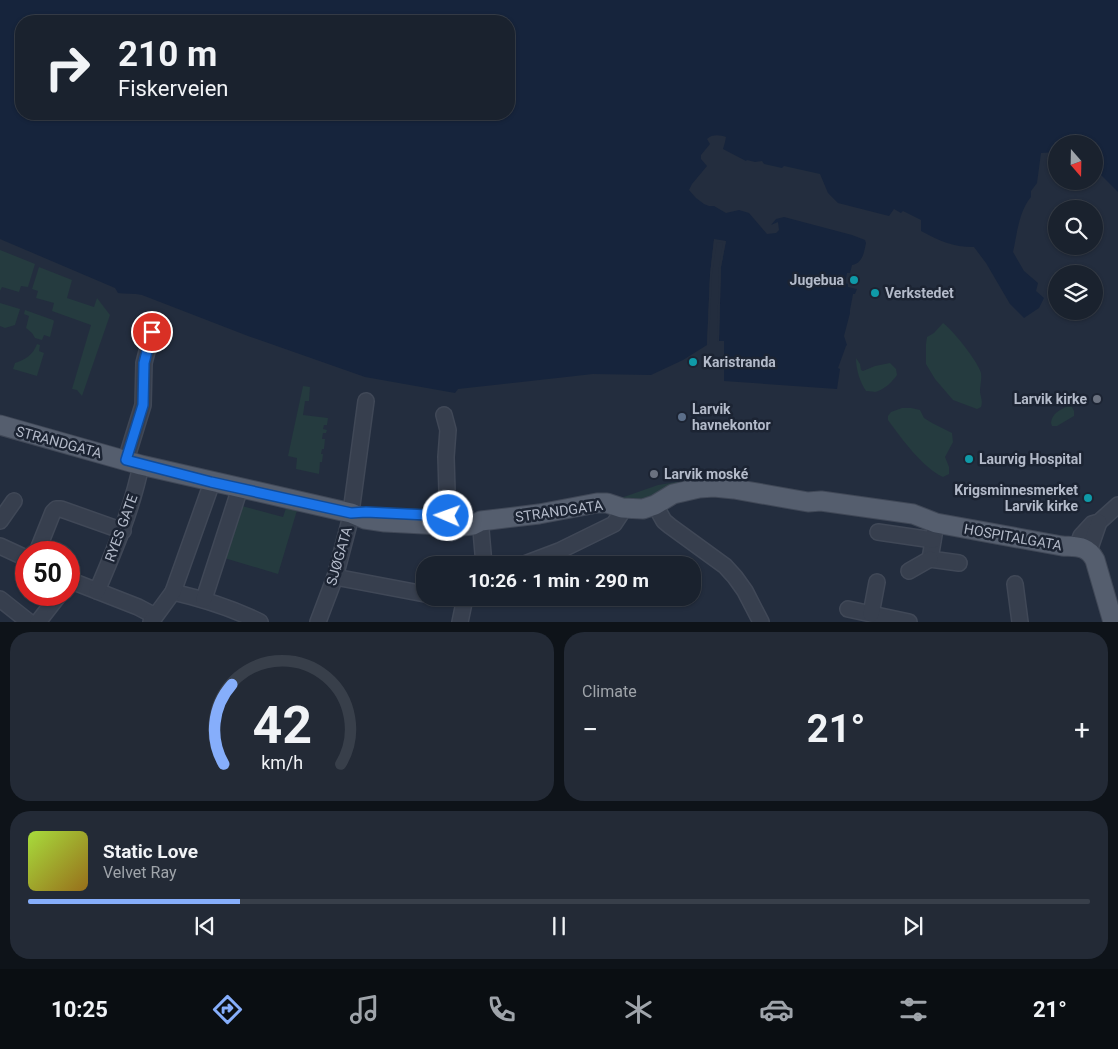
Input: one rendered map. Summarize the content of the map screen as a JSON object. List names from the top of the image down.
{
  "streets": {
    "main road": ["STRANDGATA", "HOSPITALGATA"],
    "street": ["RYES GATE", "SJØGATA"]
  },
  "crossings": [
    ["STRANDGATA", "RYES GATE"],
    ["STRANDGATA", "HOSPITALGATA"],
    ["STRANDGATA", "SJØGATA"]
  ],
  "places": [
    "Jugebua",
    "Verkstedet",
    "Karistranda",
    "Larvik kirke",
    "Larvik havnekontor",
    "Laurvig Hospital",
    "Larvik moské",
    "Krigsminnesmerket Larvik kirke"
  ],
  "north": "bottom",
  "page": {
    "turn": ["210 m", "Fiskerveien"],
    "limit": "50",
    "trip": "10:26 · 1 min · 290 m",
    "tile": "Climate",
    "heat": ["−", "21°", "+"],
    "song": ["Static Love", "Velvet Ray"],
    "tabs": ["10:25", "21°"],
    "gauge": ["42", "km/h"]
  }
}
